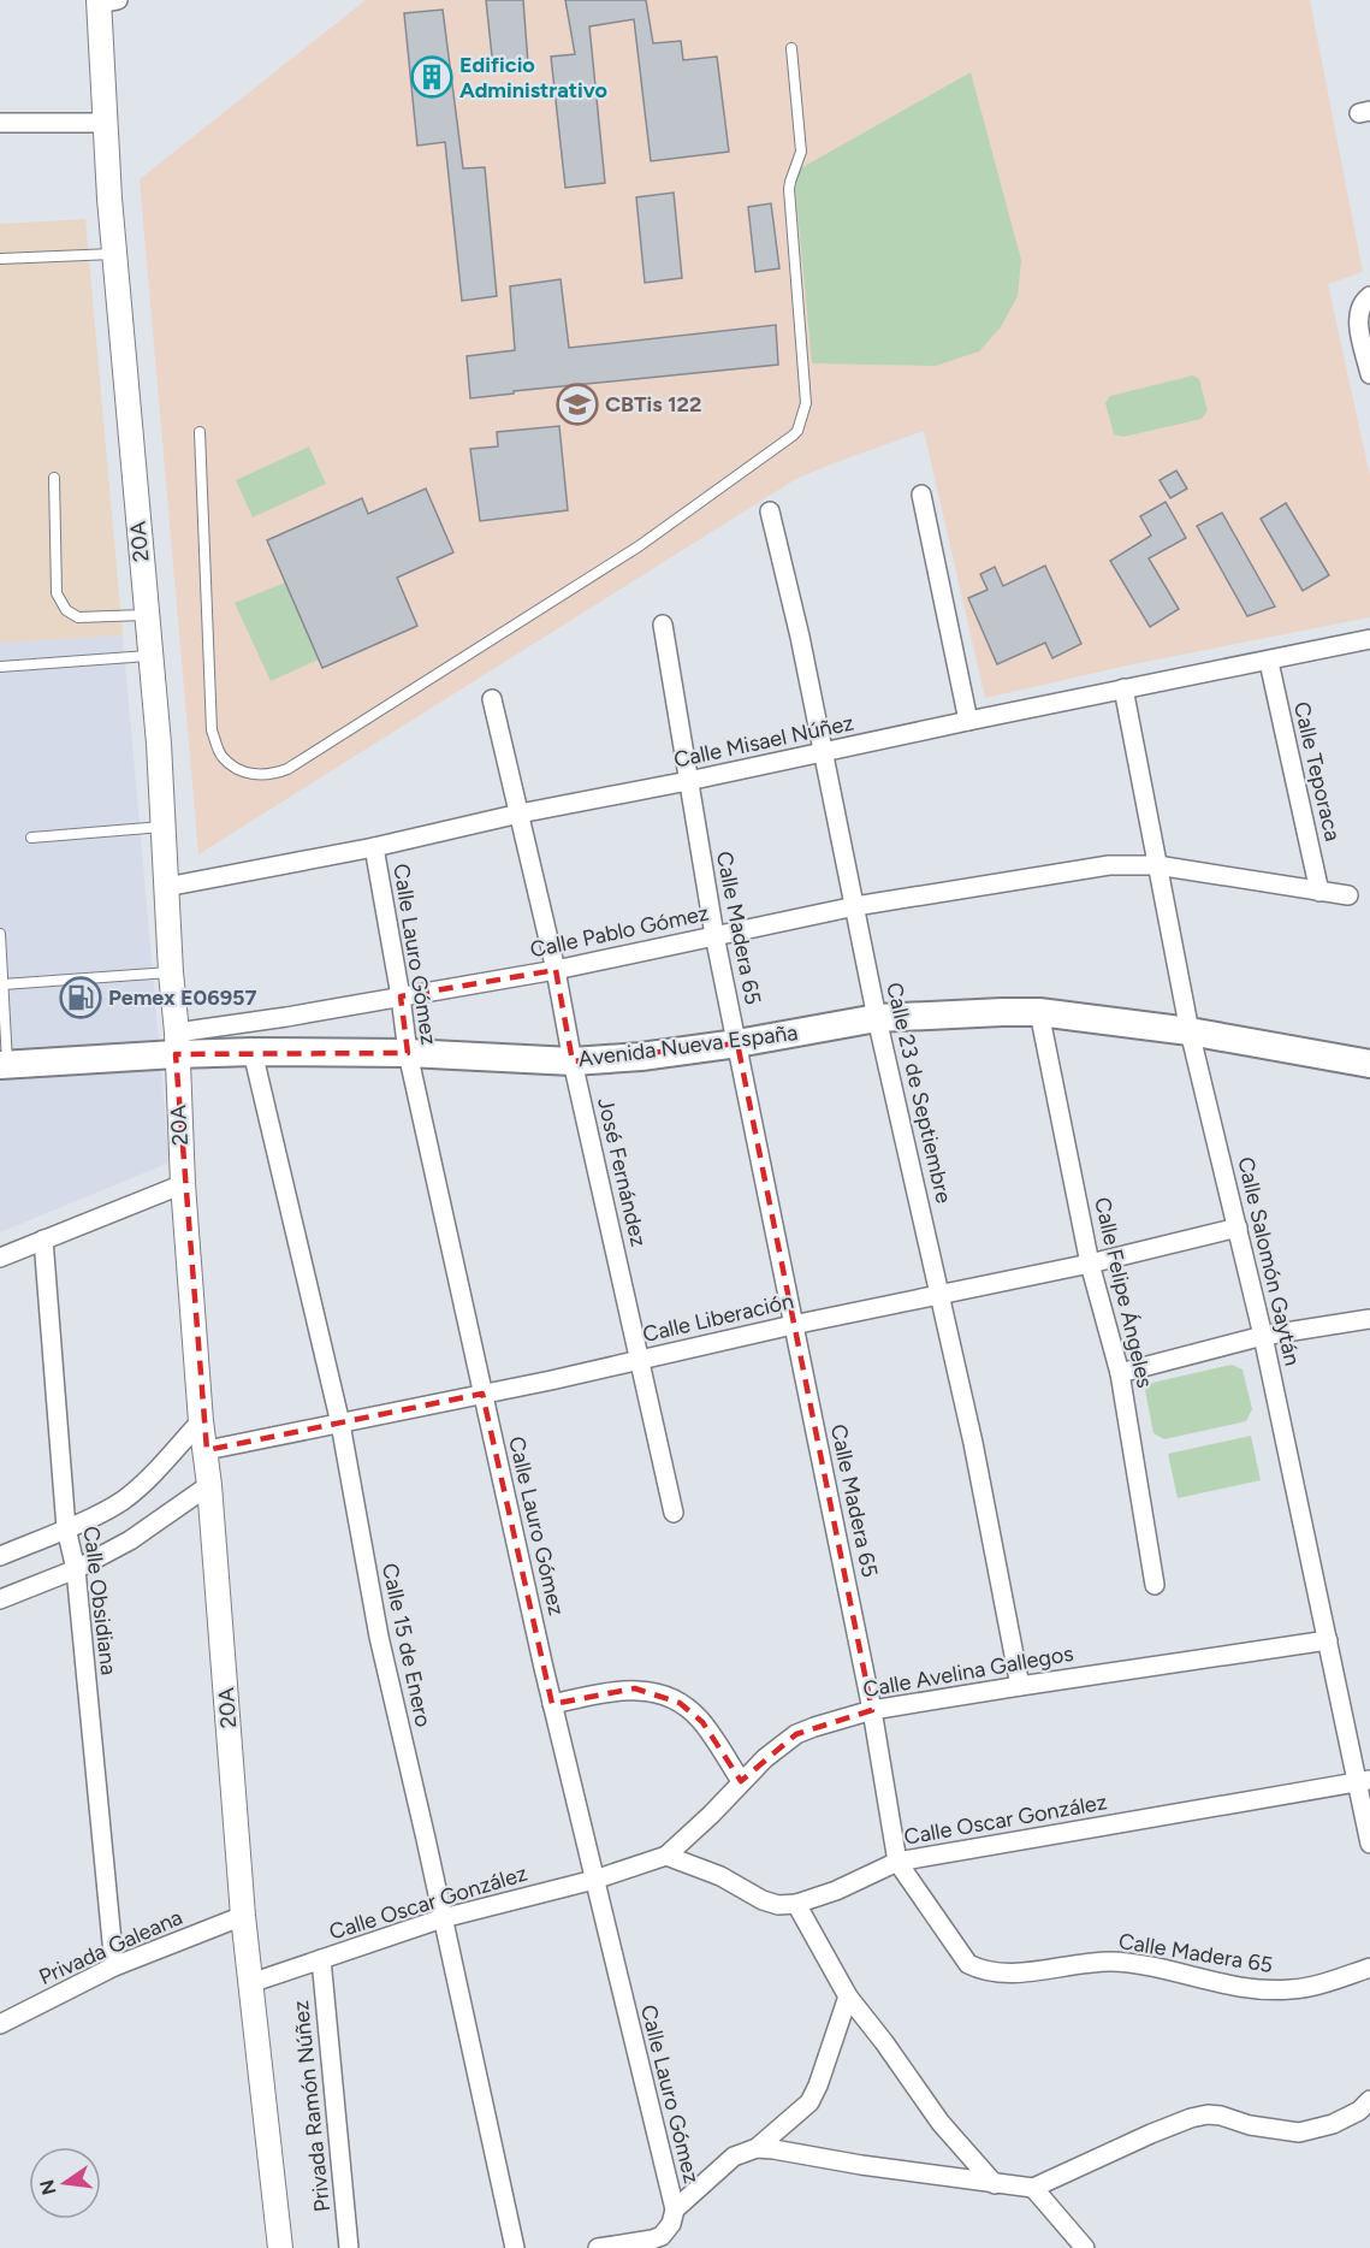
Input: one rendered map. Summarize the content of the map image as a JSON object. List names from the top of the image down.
{
  "streets": {
    "main road": ["Avenida Nueva España"],
    "street": [
      "20A",
      "Calle Misael Núñez",
      "Calle Teporaca",
      "Calle Madera 65",
      "Calle Pablo Gómez",
      "Calle Lauro Gómez",
      "Calle 23 de Septiembre",
      "José Fernández",
      "Calle Salomón Gaytán",
      "Calle Felipe Ángeles",
      "Calle Liberación",
      "Calle Obsidiana",
      "Calle 15 de Enero",
      "Calle Avelina Gallegos",
      "Calle Oscar González",
      "Privada Galeana",
      "Privada Ramón Núñez"
    ]
  },
  "crossings": [
    ["20A", "Calle Misael Núñez"],
    ["20A", "Calle Pablo Gómez"],
    ["20A", "Avenida Nueva España"],
    ["20A", "Calle Liberación"],
    ["20A", "Calle Oscar González"],
    ["20A", "Privada Galeana"],
    ["Calle Misael Núñez", "Calle Teporaca"],
    ["Calle Misael Núñez", "Calle Madera 65"],
    ["Calle Misael Núñez", "Calle Lauro Gómez"],
    ["Calle Misael Núñez", "Calle 23 de Septiembre"],
    ["Calle Misael Núñez", "José Fernández"],
    ["Calle Misael Núñez", "Calle Salomón Gaytán"],
    ["Calle Madera 65", "Calle Pablo Gómez"],
    ["Calle Madera 65", "Avenida Nueva España"],
    ["Calle Madera 65", "Calle Liberación"],
    ["Calle Madera 65", "Calle Avelina Gallegos"],
    ["Calle Madera 65", "Calle Oscar González"],
    ["Calle Pablo Gómez", "Calle Lauro Gómez"],
    ["Calle Pablo Gómez", "Avenida Nueva España"],
    ["Calle Pablo Gómez", "Calle 23 de Septiembre"],
    ["Calle Pablo Gómez", "José Fernández"],
    ["Calle Pablo Gómez", "Calle Salomón Gaytán"],
    ["Calle Lauro Gómez", "Avenida Nueva España"],
    ["Calle Lauro Gómez", "Calle Liberación"],
    ["Calle Lauro Gómez", "Calle Oscar González"],
    ["Avenida Nueva España", "Calle 23 de Septiembre"],
    ["Avenida Nueva España", "José Fernández"],
    ["Avenida Nueva España", "Calle Salomón Gaytán"],
    ["Avenida Nueva España", "Calle Felipe Ángeles"],
    ["Avenida Nueva España", "Calle 15 de Enero"],
    ["Calle 23 de Septiembre", "Calle Liberación"],
    ["Calle 23 de Septiembre", "Calle Avelina Gallegos"],
    ["José Fernández", "Calle Liberación"],
    ["Calle Salomón Gaytán", "Calle Liberación"],
    ["Calle Salomón Gaytán", "Calle Avelina Gallegos"],
    ["Calle Salomón Gaytán", "Calle Oscar González"],
    ["Calle Felipe Ángeles", "Calle Liberación"],
    ["Calle Liberación", "Calle 15 de Enero"],
    ["Calle Obsidiana", "Privada Galeana"],
    ["Calle 15 de Enero", "Calle Oscar González"],
    ["Calle Avelina Gallegos", "Calle Oscar González"],
    ["Calle Oscar González", "Privada Ramón Núñez"]
  ],
  "places": {
    "building": ["Edificio Administrativo"],
    "school or university": ["CBTis 122"],
    "fuel station": ["Pemex E06957"]
  },
  "north": "left"
}
